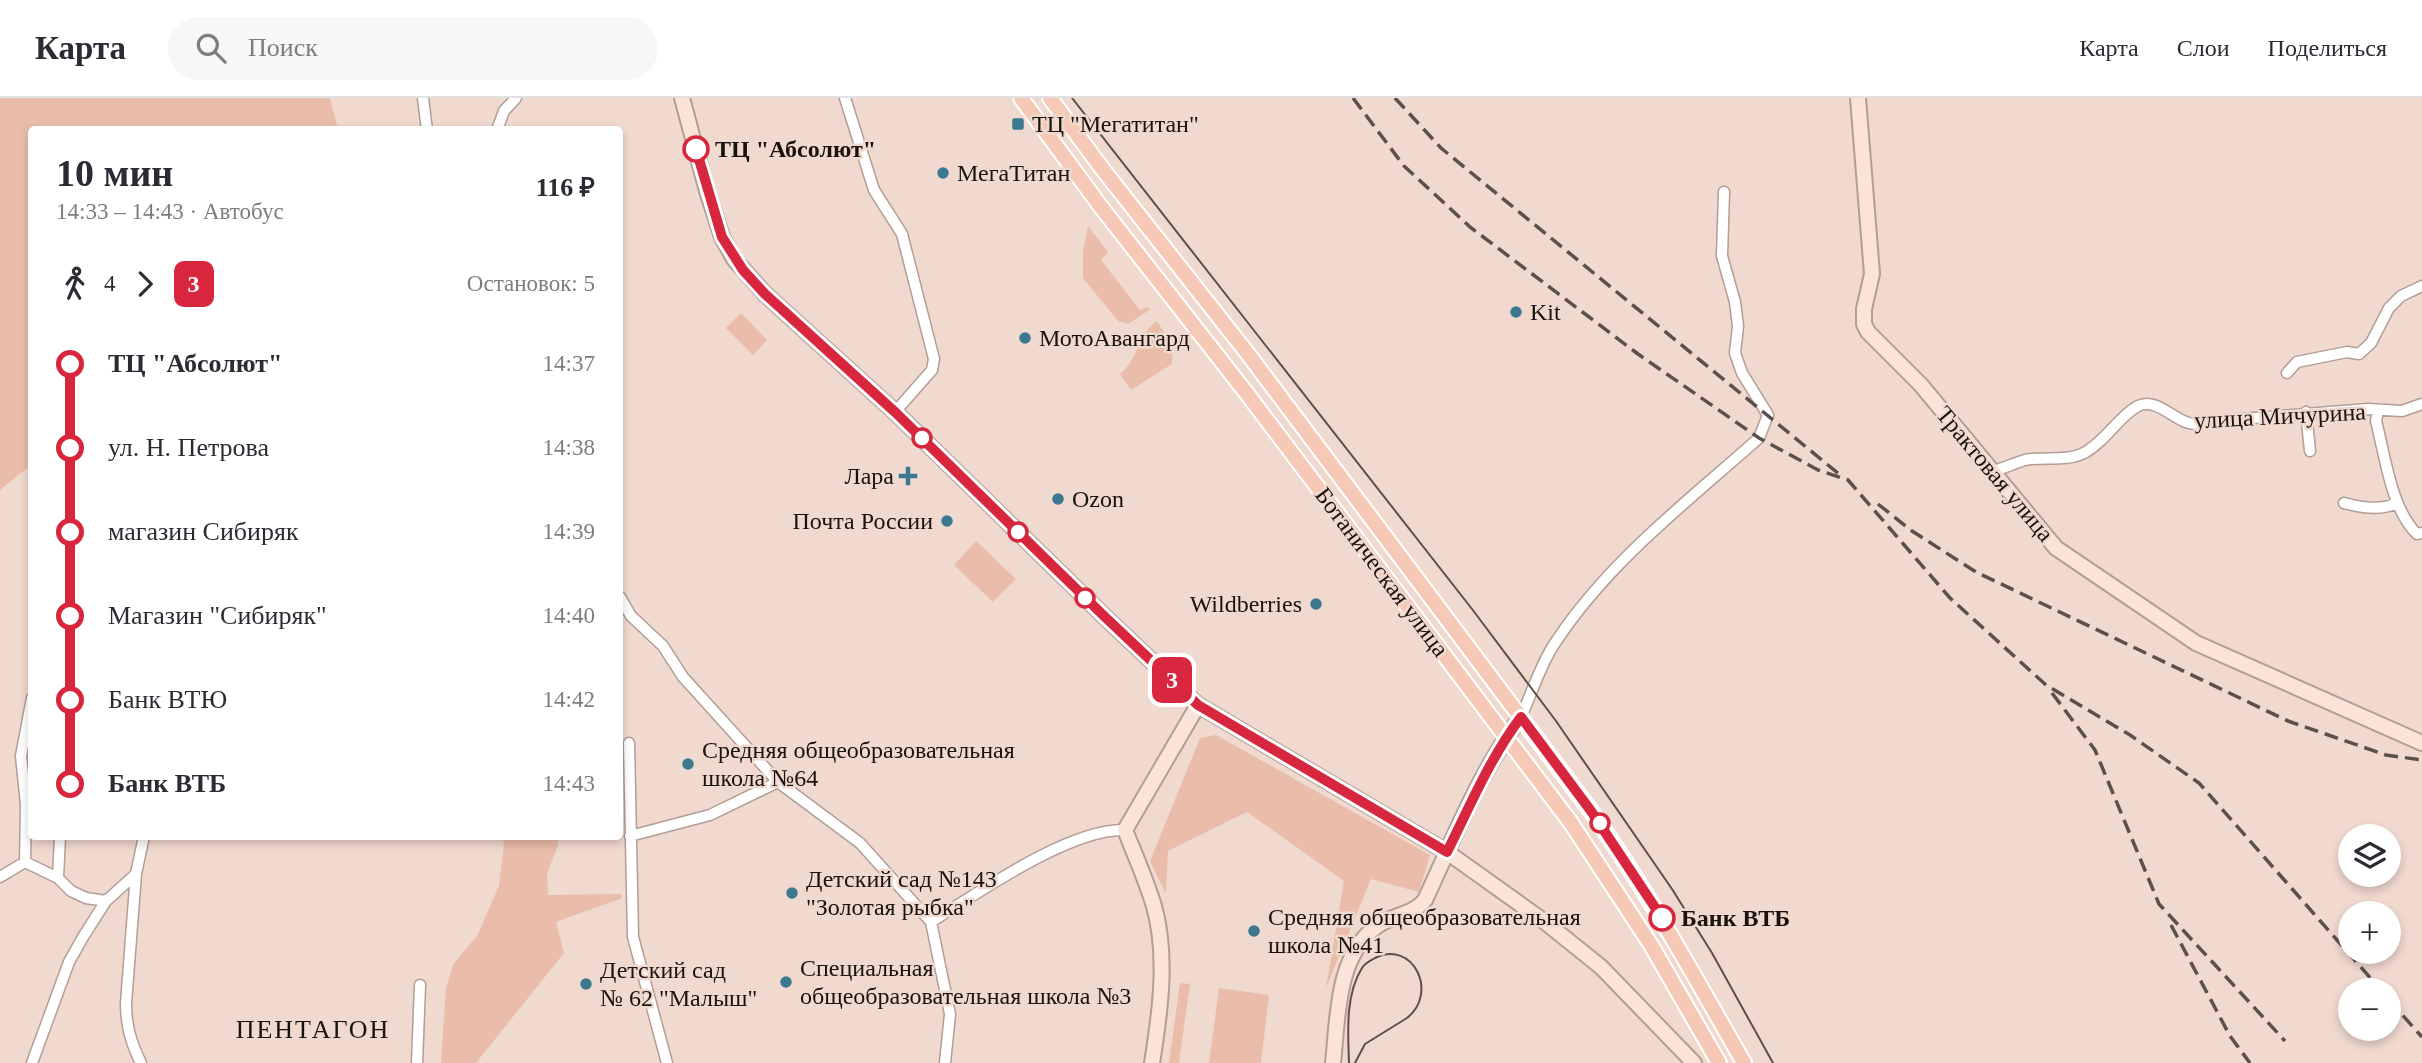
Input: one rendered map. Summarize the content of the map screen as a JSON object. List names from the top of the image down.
{
  "streets": {
    "main road": ["Трактовая улица", "Ботаническая улица"],
    "street": ["улица Мичурина"]
  },
  "crossings": [
    ["улица Мичурина", "Трактовая улица"]
  ],
  "districts": ["ПЕНТАГОН"],
  "places": {
    "transit": ["ТЦ \"Мегатитан\""],
    "other": [
      "ТЦ \"Абсолют\"",
      "МегаТитан",
      "Kit",
      "МотоАвангард",
      "Ozon",
      "Почта России",
      "Wildberries",
      "Средняя общеобразовательная школа №64",
      "Детский сад №143 \"Золотая рыбка\"",
      "Банк ВТБ",
      "Средняя общеобразовательная школа №41",
      "Специальная общеобразовательная школа №3",
      "Детский сад № 62 \"Малыш\""
    ],
    "health": ["Лара"]
  },
  "lines": ["bus line 3"],
  "page": {
    "header": "Карта",
    "search": "Поиск",
    "nav": ["Карта", "Слои", "Поделиться"],
    "on_map": "3",
    "heading": ["10 мин", "14:33 – 14:43 · Автобус", "116 ₽"],
    "legs": ["4", "3", "Остановок: 5"],
    "list": [
      {
        "name": "ТЦ \"Абсолют\"",
        "value": "14:37"
      },
      {
        "name": "ул. Н. Петрова",
        "value": "14:38"
      },
      {
        "name": "магазин Сибиряк",
        "value": "14:39"
      },
      {
        "name": "Магазин \"Сибиряк\"",
        "value": "14:40"
      },
      {
        "name": "Банк ВТЮ",
        "value": "14:42"
      },
      {
        "name": "Банк ВТБ",
        "value": "14:43"
      }
    ],
    "map_buttons": ["+", "−"]
  }
}
